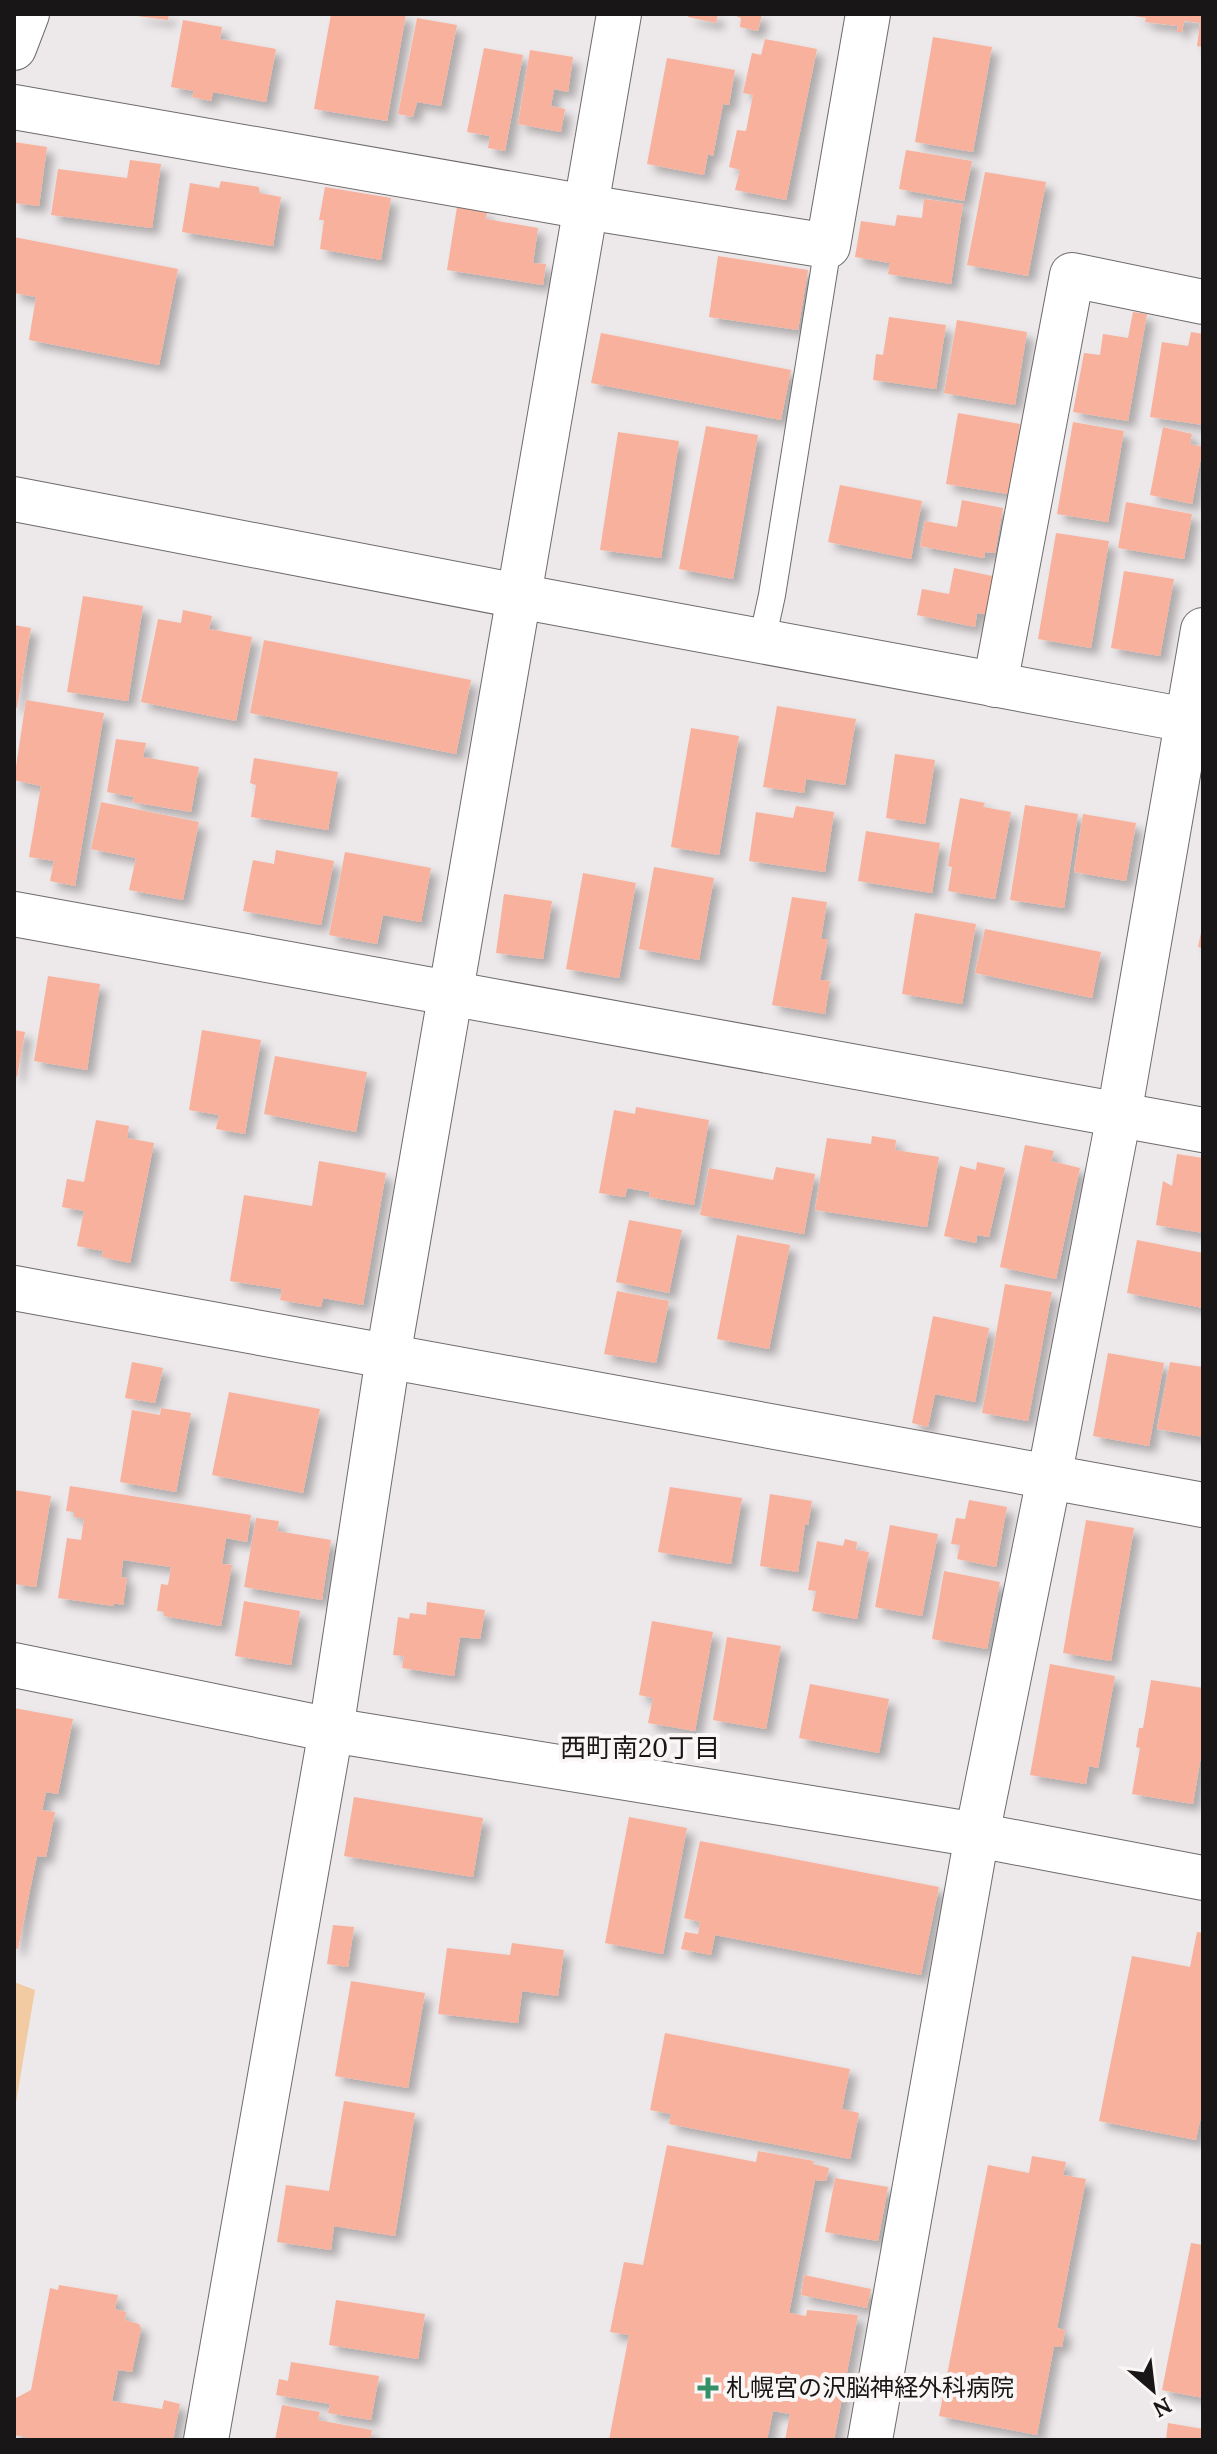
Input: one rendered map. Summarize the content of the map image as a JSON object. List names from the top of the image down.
{
  "districts": ["西町南20丁目"],
  "places": {
    "health": ["札幌宮の沢脳神経外科病院"]
  },
  "north": "bottom right"
}
